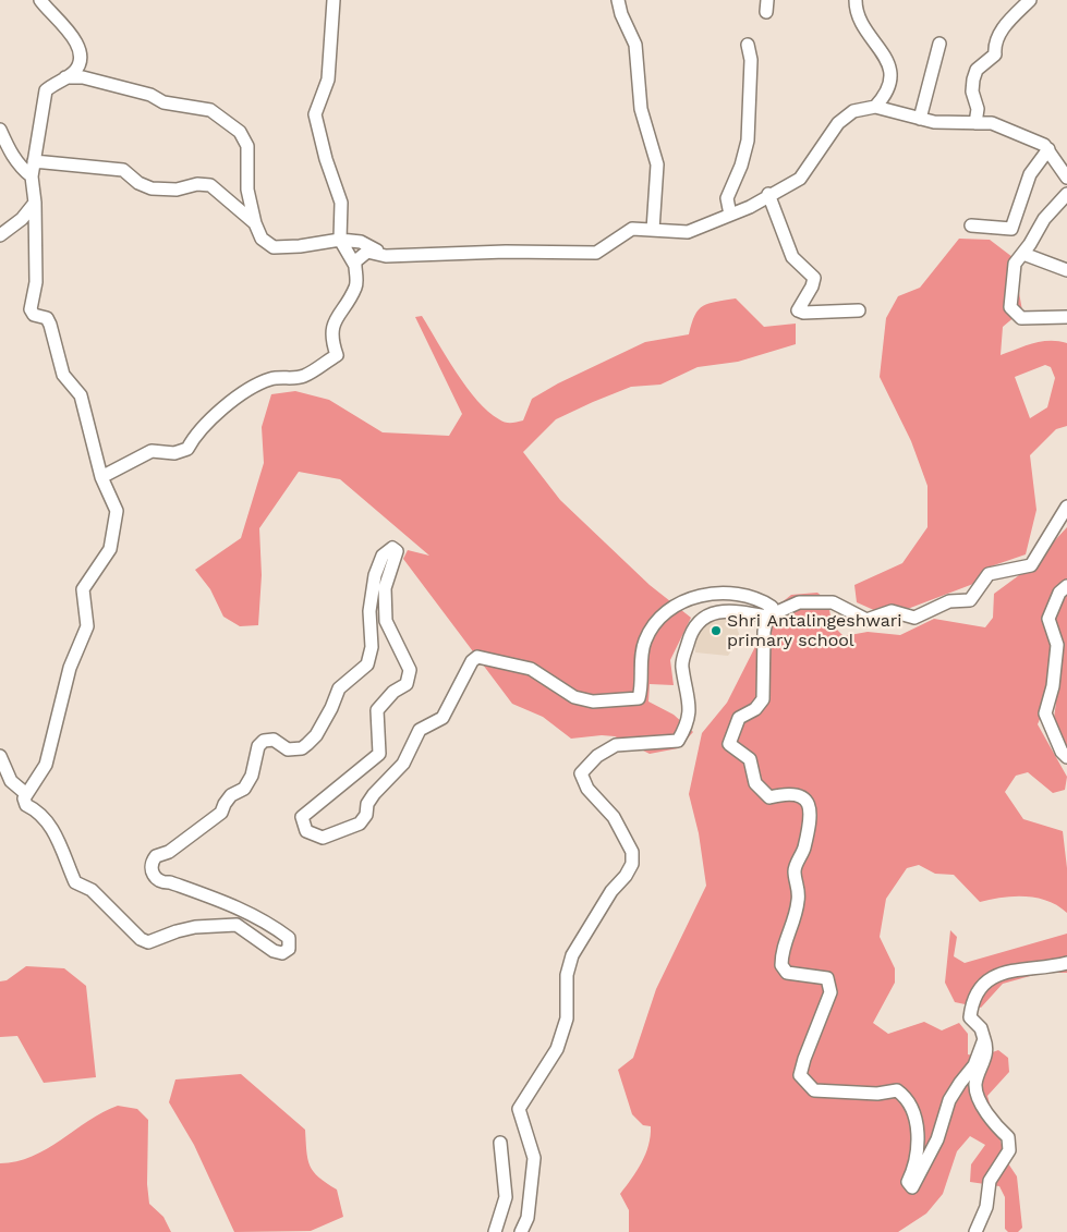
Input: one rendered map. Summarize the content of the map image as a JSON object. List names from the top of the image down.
{
  "places": ["Shri Antalingeshwari primary school"]
}
